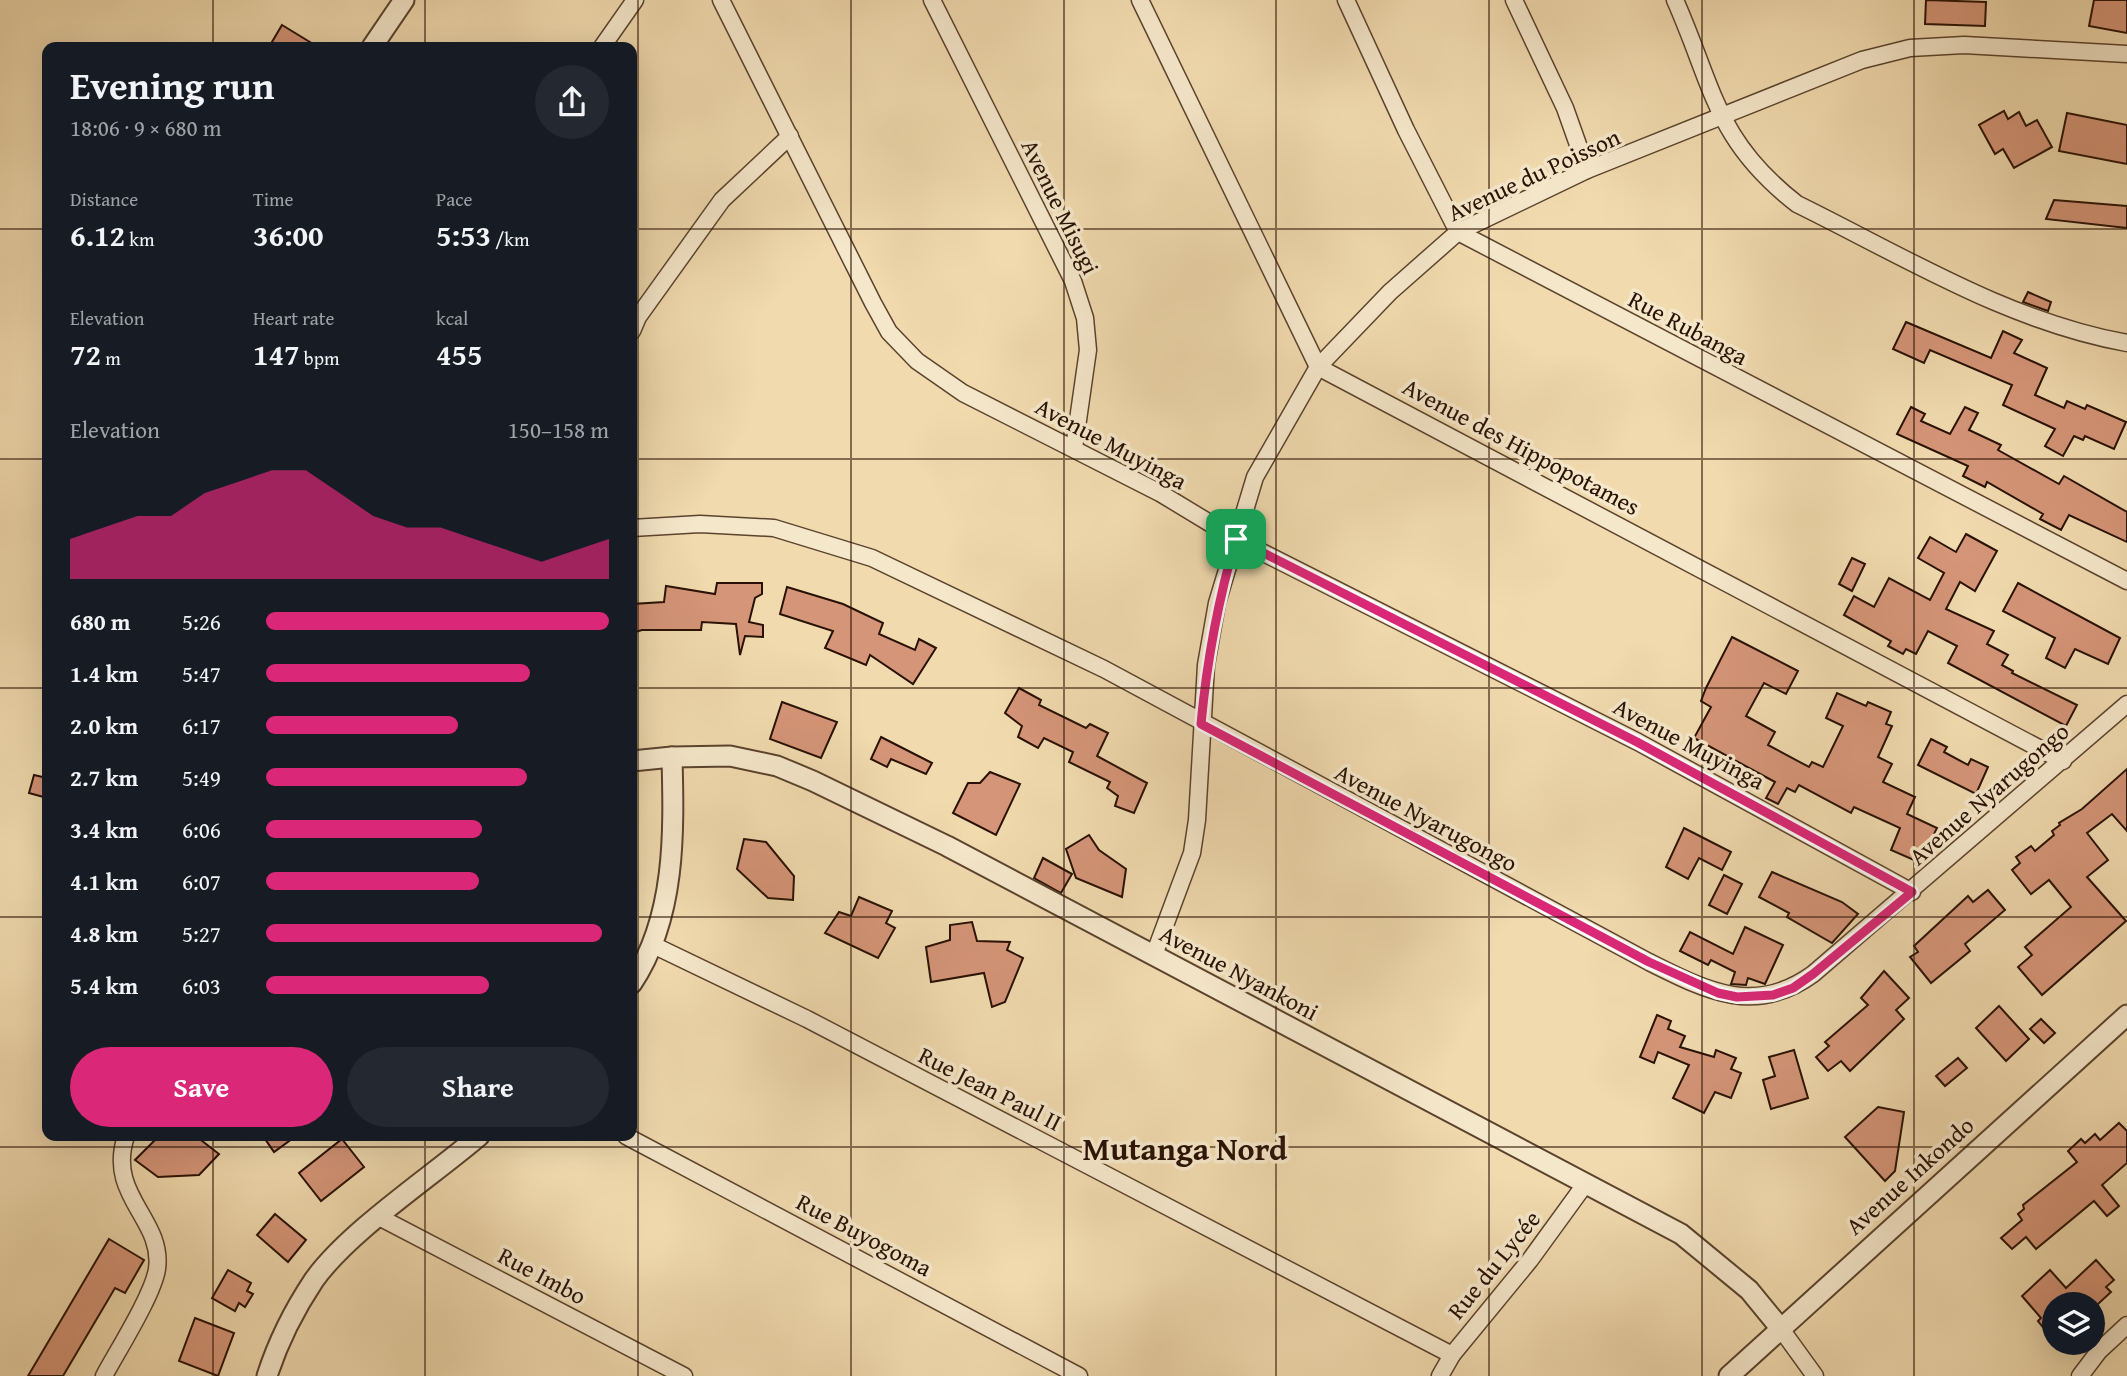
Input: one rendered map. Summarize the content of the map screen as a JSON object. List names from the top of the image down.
{
  "streets": {
    "street": [
      "Avenue du Poisson",
      "Avenue Misugi",
      "Rue Rubanga",
      "Avenue Muyinga",
      "Avenue des Hippopotames",
      "Avenue Nyarugongo",
      "Avenue Nyankoni",
      "Rue Jean Paul II",
      "Avenue Inkondo",
      "Rue Buyogoma",
      "Rue du Lycée",
      "Rue Imbo"
    ]
  },
  "crossings": [
    ["Avenue du Poisson", "Rue Rubanga"],
    ["Avenue du Poisson", "Avenue Muyinga"],
    ["Avenue du Poisson", "Avenue des Hippopotames"],
    ["Avenue du Poisson", "Avenue Nyarugongo"],
    ["Avenue du Poisson", "Avenue Nyankoni"],
    ["Avenue Misugi", "Avenue Muyinga"],
    ["Avenue Muyinga", "Avenue Nyarugongo"],
    ["Avenue des Hippopotames", "Avenue Nyarugongo"],
    ["Avenue Nyankoni", "Avenue Inkondo"],
    ["Avenue Nyankoni", "Rue du Lycée"],
    ["Rue Jean Paul II", "Rue du Lycée"]
  ],
  "districts": ["Mutanga Nord"],
  "page": {
    "heading": ["Evening run", "18:06 · 9 × 680 m"],
    "stats": [
      ["Distance", "6.12 km"],
      ["Time", "36:00"],
      ["Pace", "5:53 /km"],
      ["Elevation", "72 m"],
      ["Heart rate", "147 bpm"],
      ["kcal", "455"]
    ],
    "chart": ["Elevation", "150–158 m"],
    "list": [
      {
        "name": "680 m",
        "note": "5:26"
      },
      {
        "name": "1.4 km",
        "note": "5:47"
      },
      {
        "name": "2.0 km",
        "note": "6:17"
      },
      {
        "name": "2.7 km",
        "note": "5:49"
      },
      {
        "name": "3.4 km",
        "note": "6:06"
      },
      {
        "name": "4.1 km",
        "note": "6:07"
      },
      {
        "name": "4.8 km",
        "note": "5:27"
      },
      {
        "name": "5.4 km",
        "note": "6:03"
      }
    ],
    "buttons": ["Save", "Share"]
  }
}
